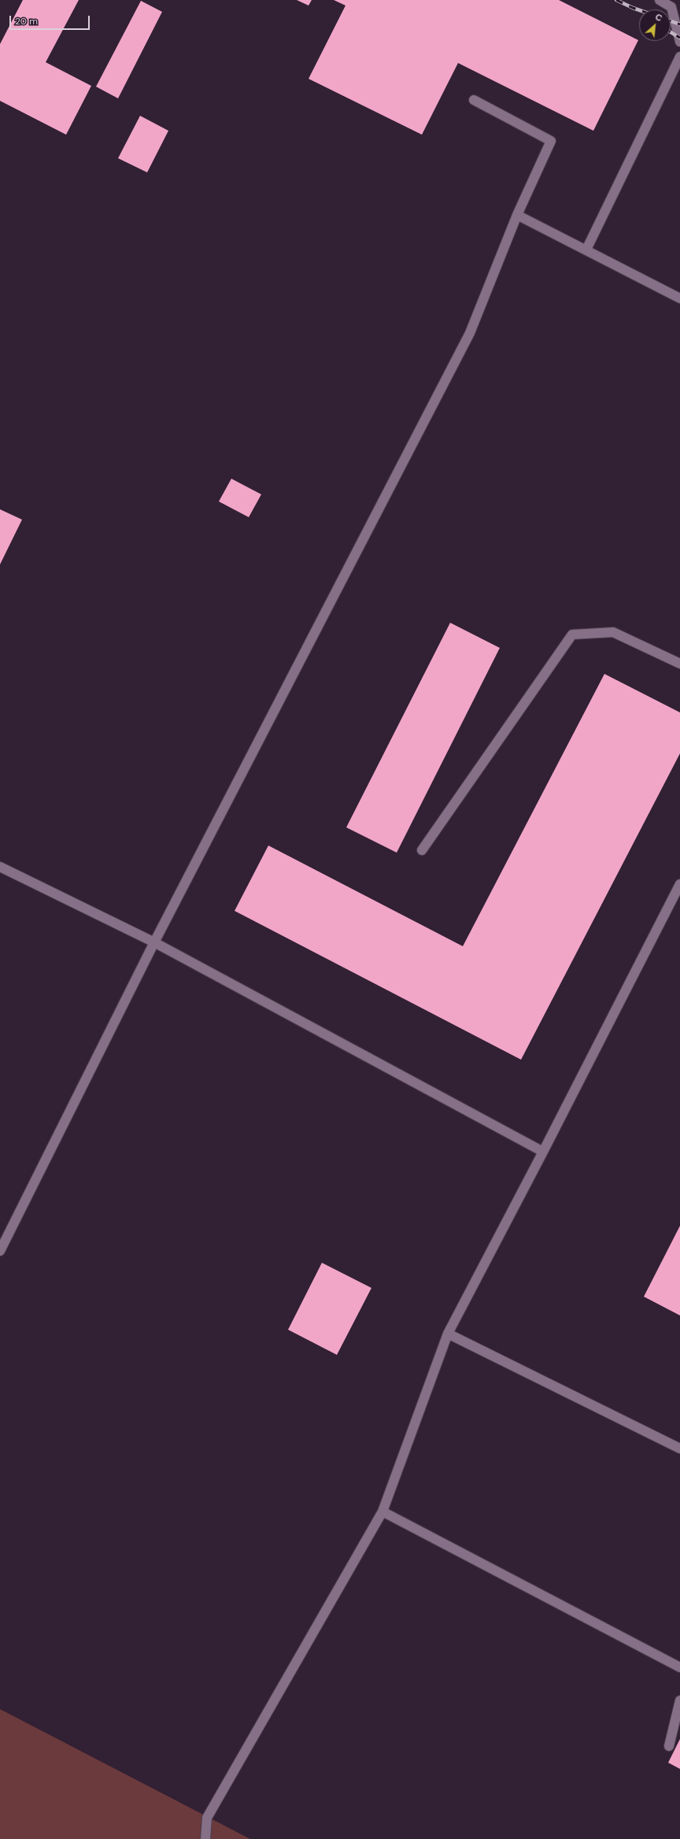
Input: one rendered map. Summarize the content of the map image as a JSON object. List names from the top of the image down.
{
  "scale_bar": "20 m",
  "north": "top right"
}
